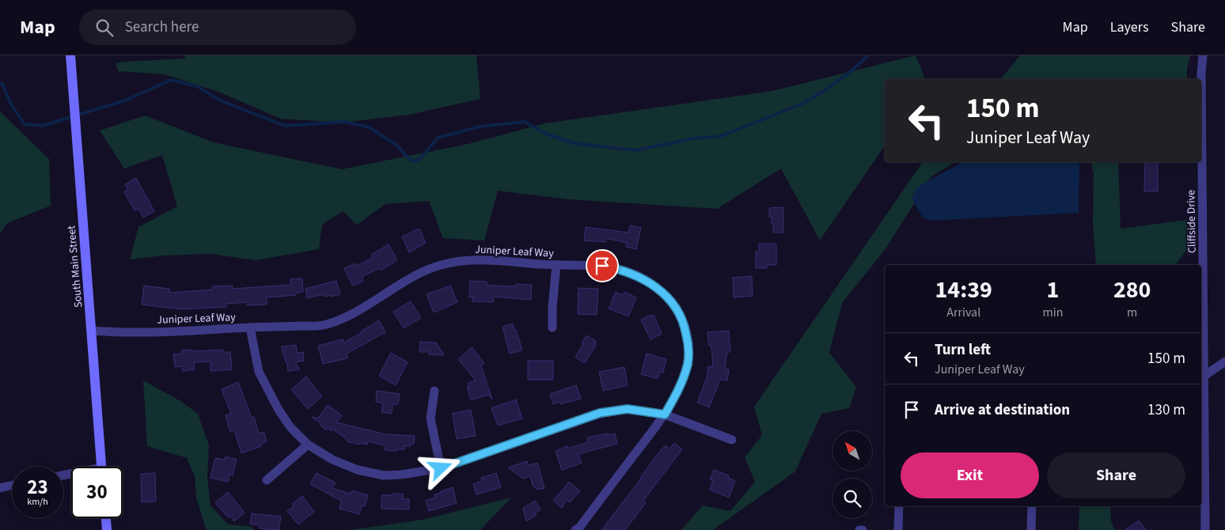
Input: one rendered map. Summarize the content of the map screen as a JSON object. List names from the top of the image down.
{
  "streets": {
    "main road": ["South Main Street"],
    "street": ["Cliffside Drive", "Juniper Leaf Way"]
  },
  "crossings": [
    ["Juniper Leaf Way", "South Main Street"]
  ],
  "north": "top left",
  "page": {
    "header": "Map",
    "search": "Search here",
    "nav": ["Map", "Layers", "Share"],
    "turn": ["150 m", "Juniper Leaf Way"],
    "eta": [
      "14:39",
      "Arrival",
      "1",
      "min",
      "280",
      "m"
    ],
    "list": [
      {
        "name": "Turn left",
        "note": "Juniper Leaf Way",
        "value": "150 m"
      },
      {
        "name": "Arrive at destination",
        "value": "130 m"
      }
    ],
    "buttons": ["Exit", "Share"],
    "speed": "23 km/h",
    "limit": "30"
  }
}
